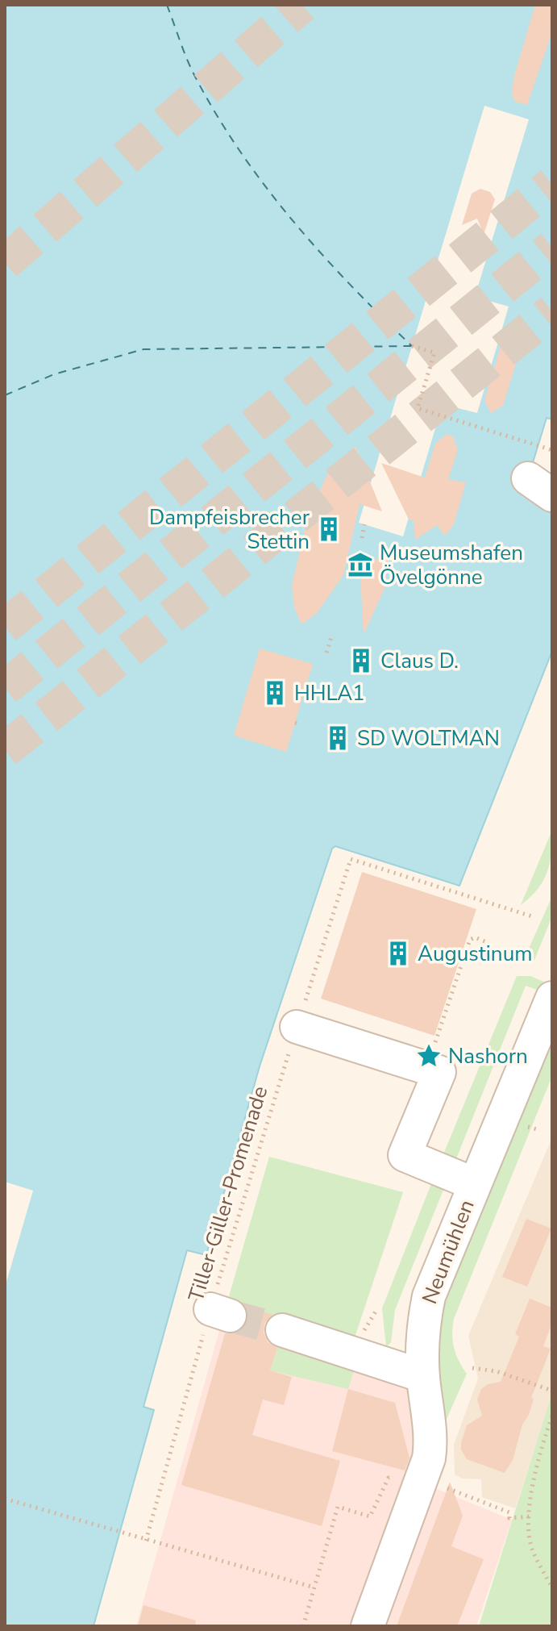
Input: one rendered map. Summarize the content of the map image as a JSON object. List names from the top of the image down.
{
  "streets": {
    "street": ["Neumühlen"],
    "path": ["Tiller-Giller-Promenade"]
  },
  "places": {
    "building": [
      "Dampfeisbrecher Stettin",
      "Claus D.",
      "HHLA1",
      "SD WOLTMAN",
      "Augustinum"
    ],
    "museum": ["Museumshafen Övelgönne"],
    "place": ["Nashorn"]
  }
}
